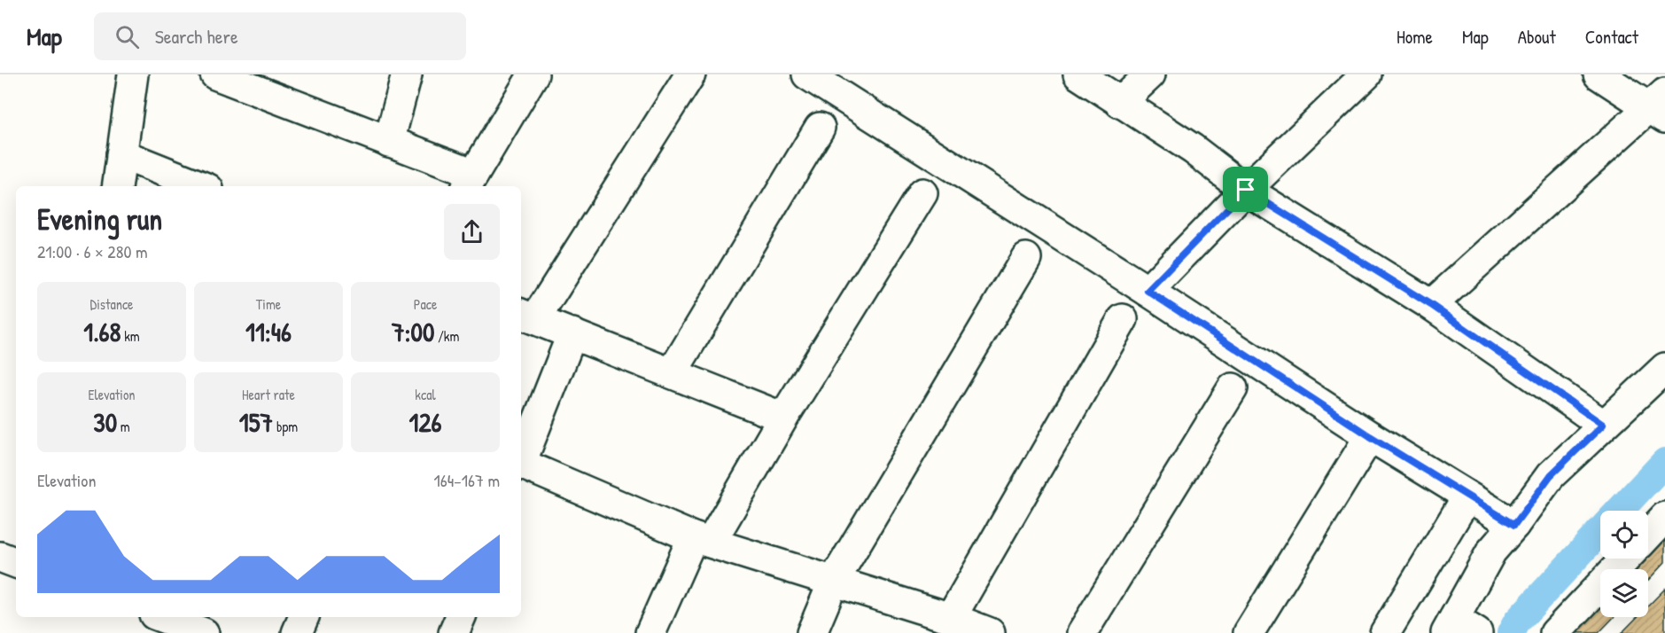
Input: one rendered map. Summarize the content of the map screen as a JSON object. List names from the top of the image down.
{
  "page": {
    "header": "Map",
    "search": "Search here",
    "nav": [
      "Home",
      "Map",
      "About",
      "Contact"
    ],
    "heading": ["Evening run", "21:00 · 6 × 280 m"],
    "stats": [
      ["Distance", "1.68 km"],
      ["Time", "11:46"],
      ["Pace", "7:00 /km"],
      ["Elevation", "30 m"],
      ["Heart rate", "157 bpm"],
      ["kcal", "126"]
    ],
    "chart": ["Elevation", "164–167 m"]
  }
}
